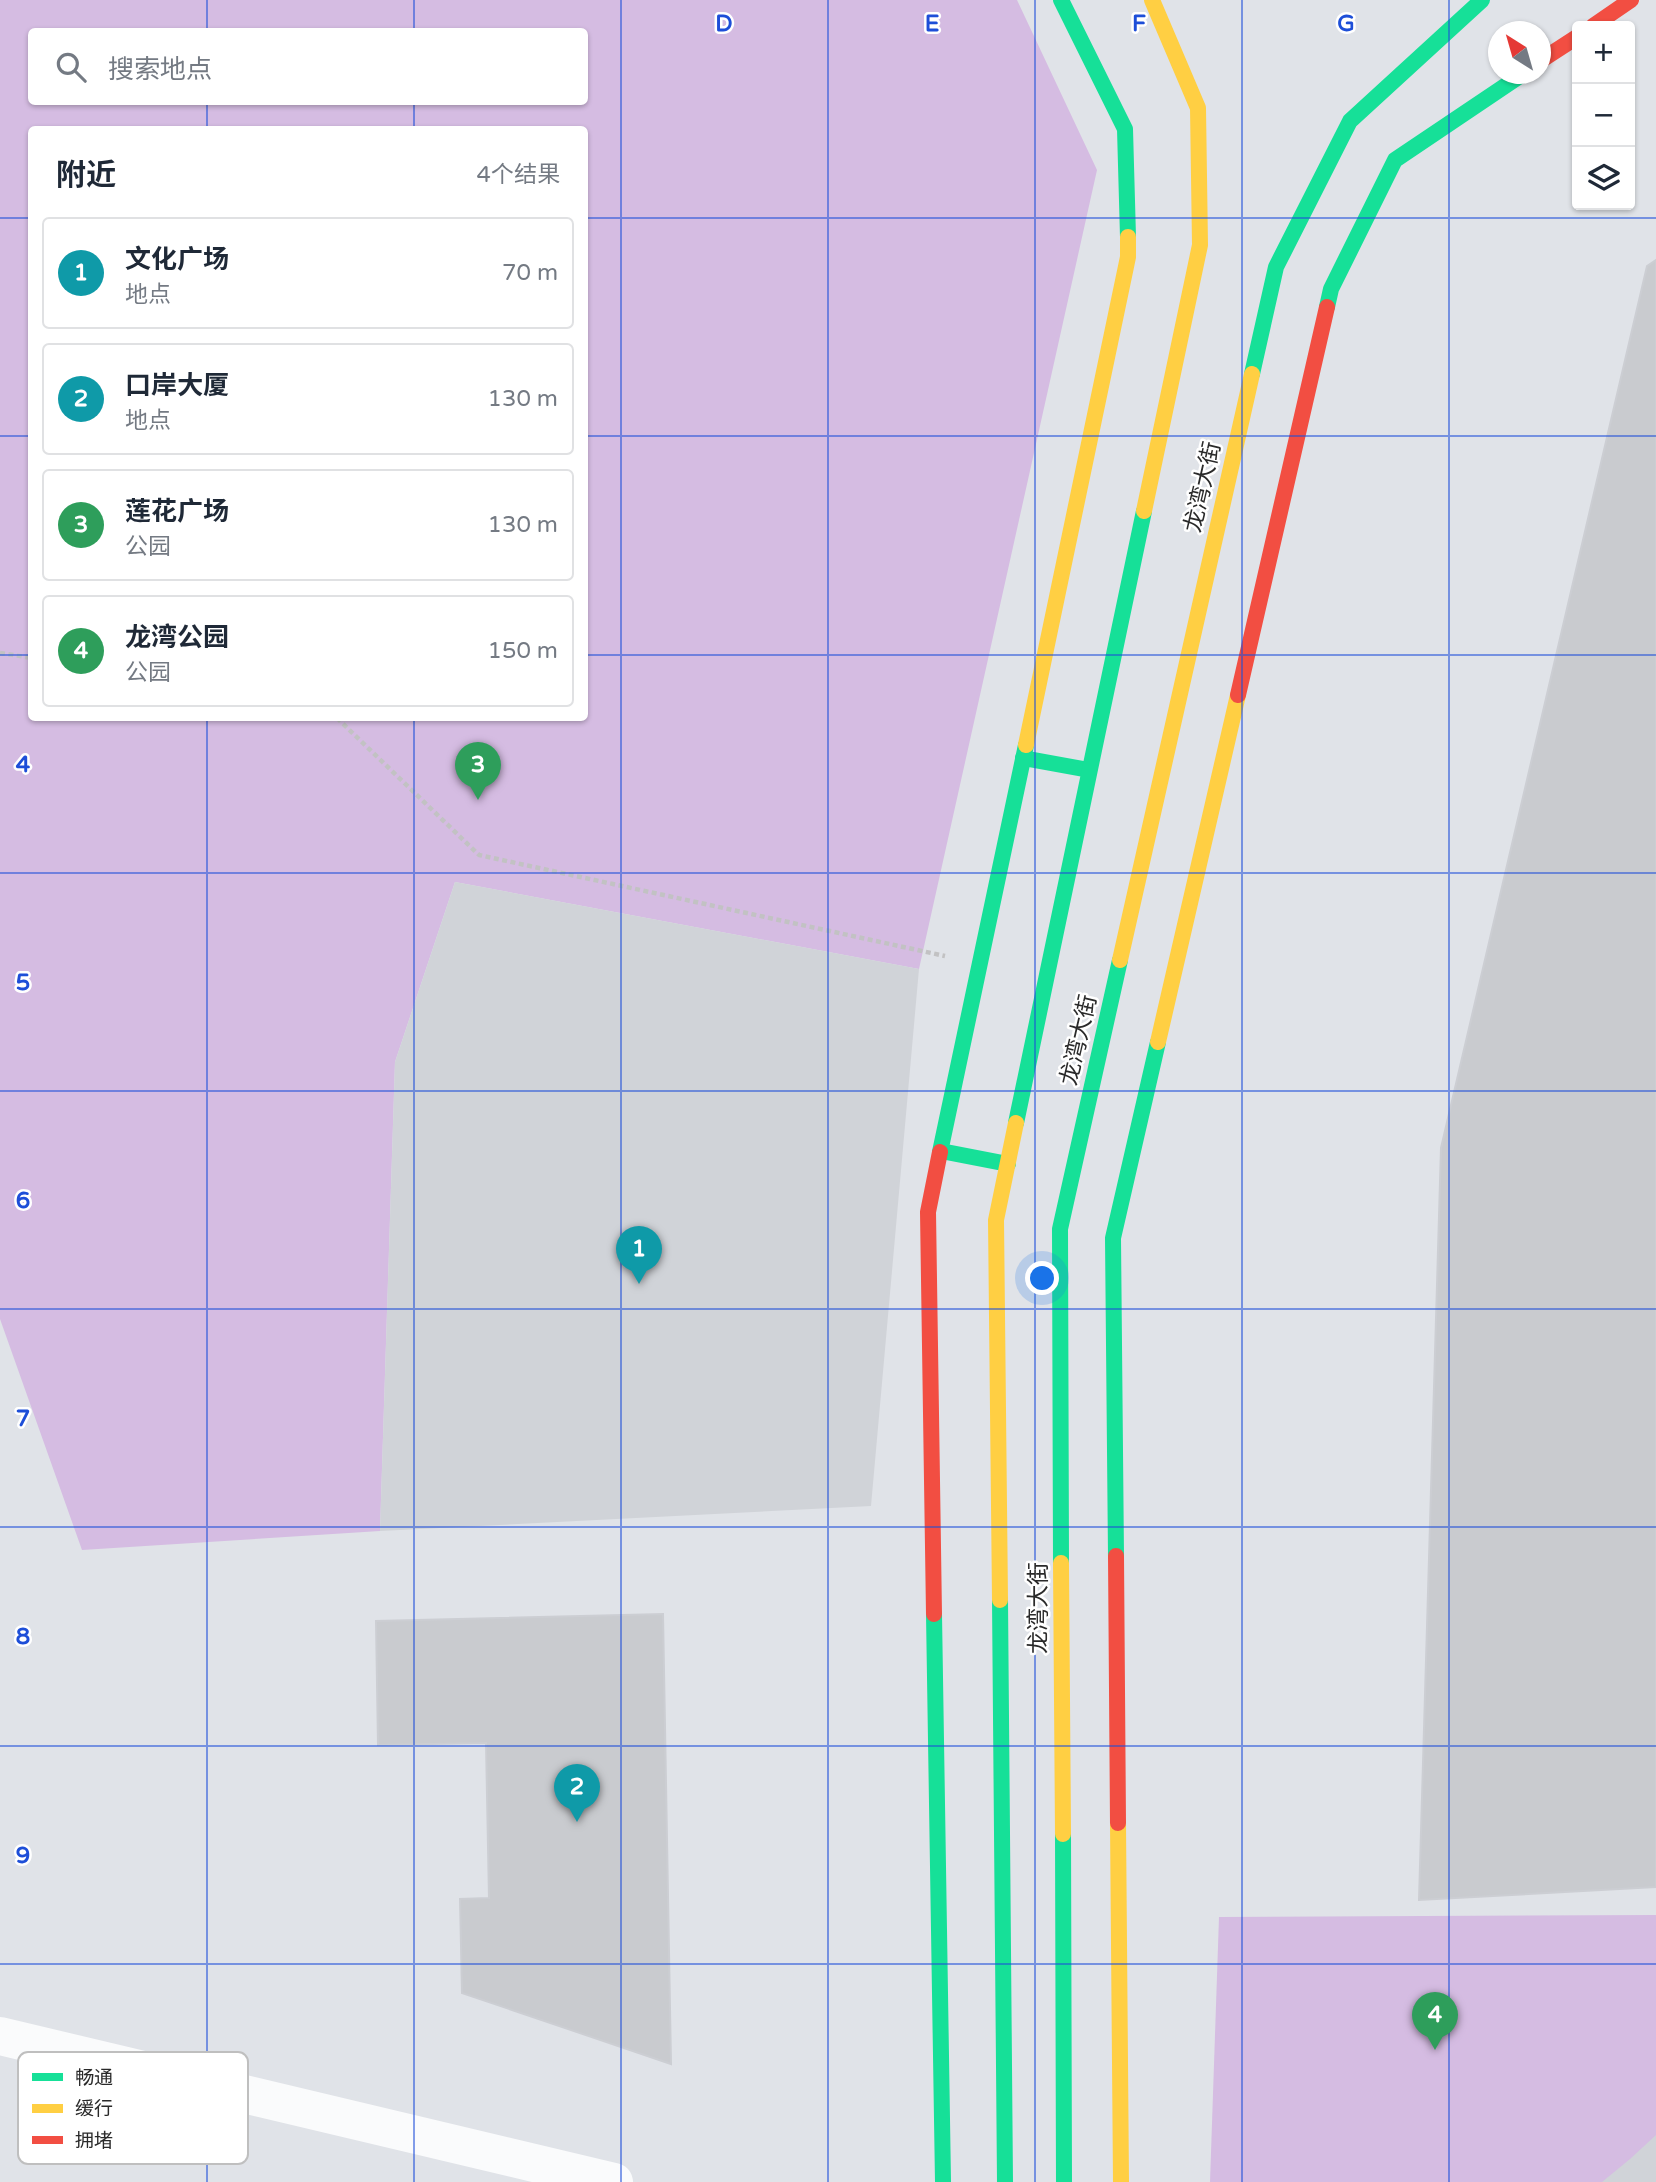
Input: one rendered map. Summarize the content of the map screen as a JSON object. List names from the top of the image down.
{
  "streets": {
    "main road": ["龙湾大街"]
  },
  "legend": ["畅通", "缓行", "拥堵"],
  "north": "top left",
  "page": {
    "map_buttons": ["+", "−"],
    "search": "搜索地点",
    "heading": ["附近", "4个结果"],
    "list": [
      {
        "mark": "1",
        "name": "文化广场",
        "note": "地点",
        "value": "70 m"
      },
      {
        "mark": "2",
        "name": "口岸大厦",
        "note": "地点",
        "value": "130 m"
      },
      {
        "mark": "3",
        "name": "莲花广场",
        "note": "公园",
        "value": "130 m"
      },
      {
        "mark": "4",
        "name": "龙湾公园",
        "note": "公园",
        "value": "150 m"
      }
    ],
    "pins": [
      "3",
      "1",
      "2",
      "4"
    ]
  },
  "grid": {
    "columns": [
      "D",
      "E",
      "F",
      "G"
    ],
    "rows": [
      "4",
      "5",
      "6",
      "7",
      "8",
      "9"
    ]
  }
}
